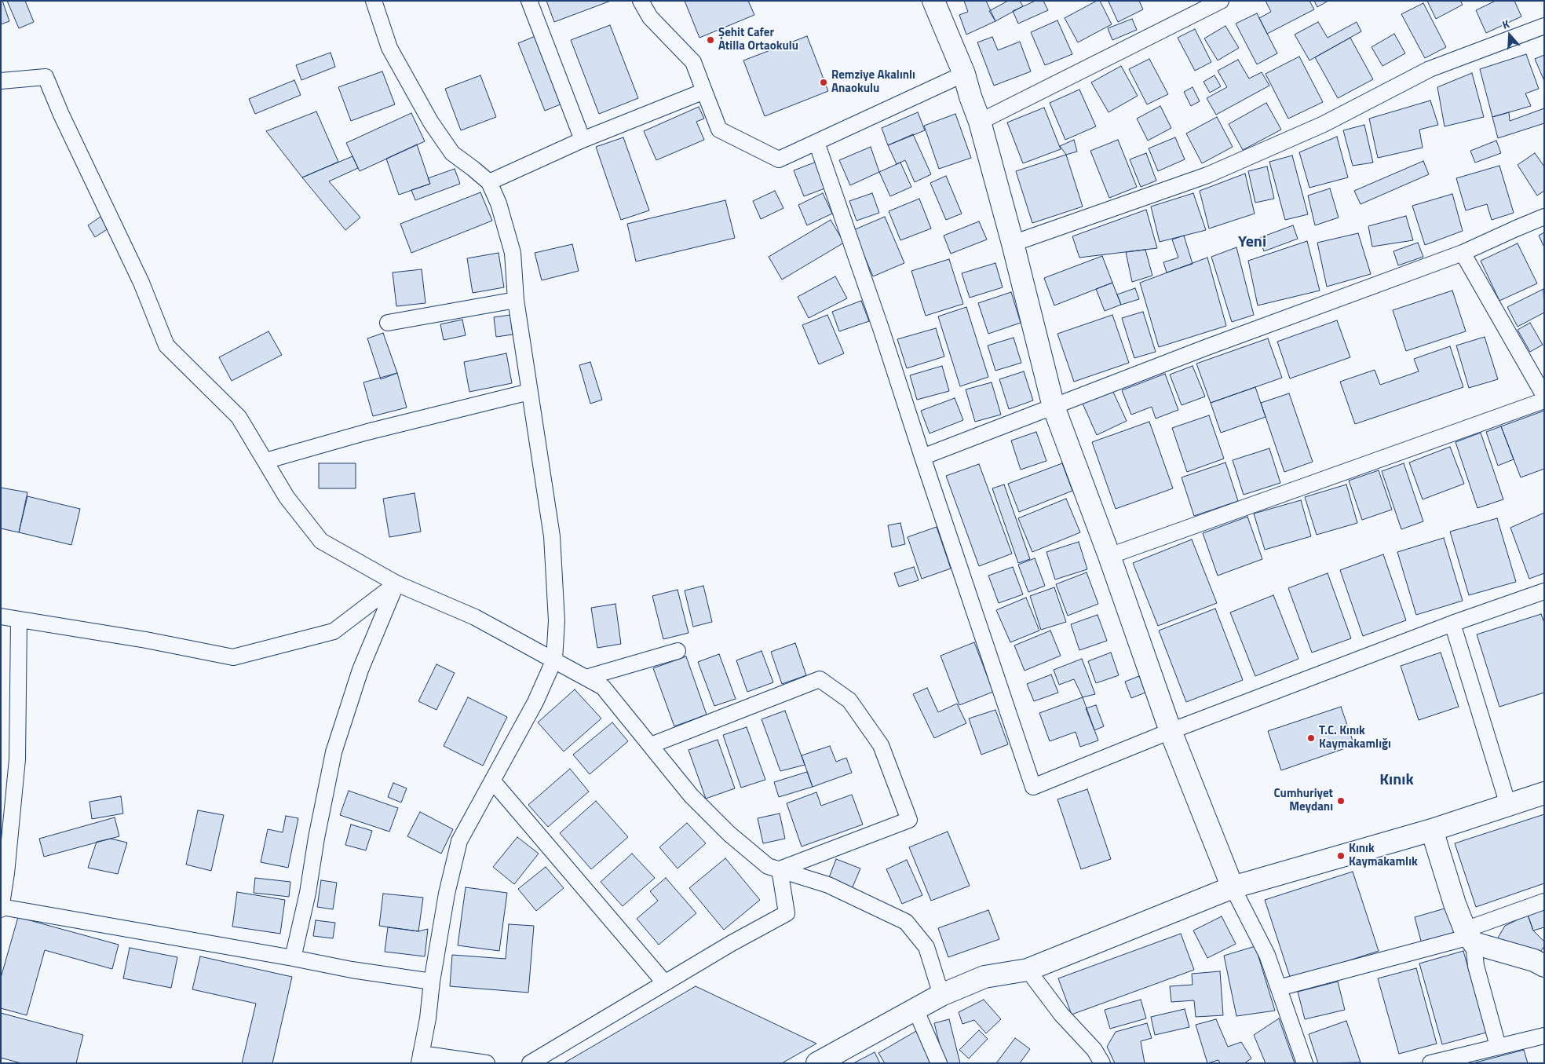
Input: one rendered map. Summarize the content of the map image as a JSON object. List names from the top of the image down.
{
  "districts": ["Yeni", "Kınık"],
  "places": [
    "Şehit Cafer Atilla Ortaokulu",
    "Remziye Akalınlı Anaokulu",
    "T.C. Kınık Kaymakamlığı",
    "Cumhuriyet Meydanı",
    "Kınık Kaymakamlık"
  ],
  "north": "top"
}
